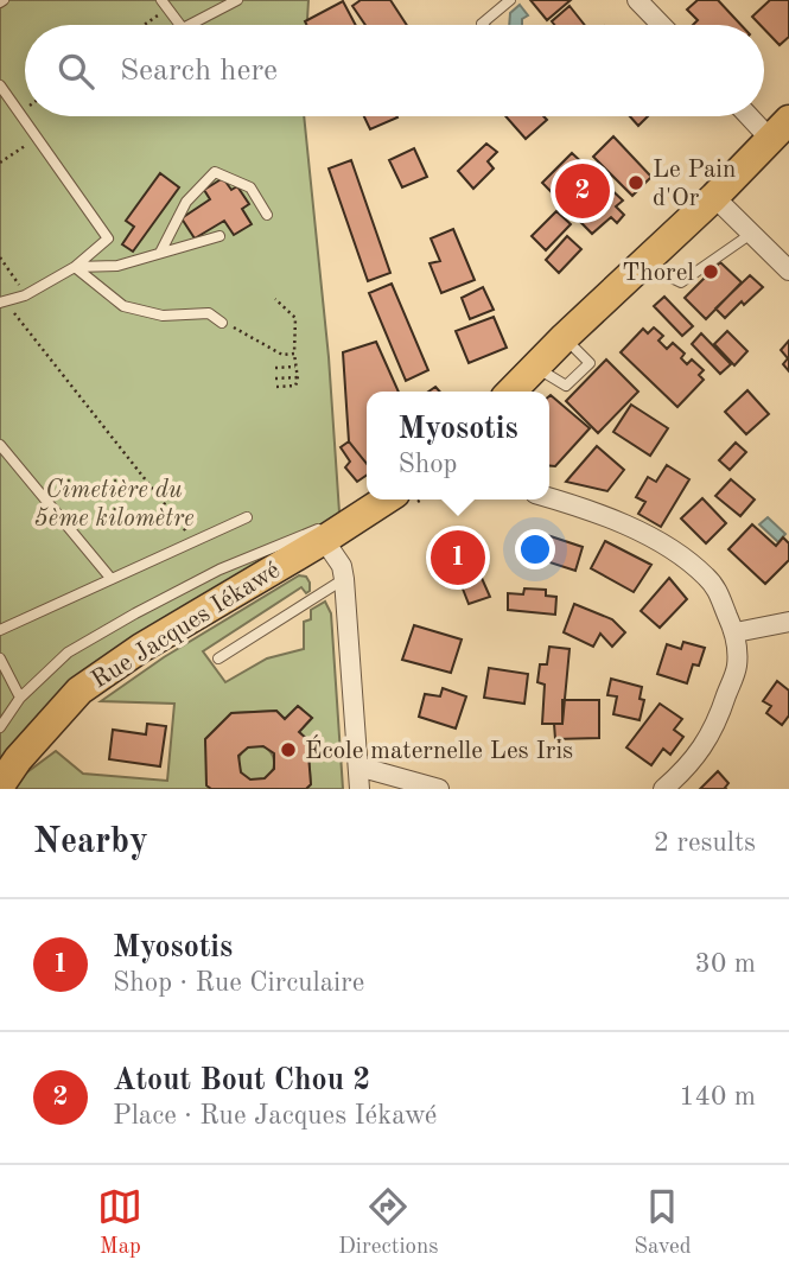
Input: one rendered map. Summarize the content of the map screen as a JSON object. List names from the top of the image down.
{
  "streets": {
    "main road": ["Rue Jacques Iékawé"]
  },
  "parks": ["Cimetière du 5ème kilomètre"],
  "places": ["Le Pain d'Or", "Thorel", "École maternelle Les Iris"],
  "page": {
    "search": "Search here",
    "pins": ["2", "1"],
    "popup": ["Myosotis", "Shop"],
    "heading": ["Nearby", "2 results"],
    "list": [
      {
        "mark": "1",
        "name": "Myosotis",
        "note": "Shop · Rue Circulaire",
        "value": "30 m"
      },
      {
        "mark": "2",
        "name": "Atout Bout Chou 2",
        "note": "Place · Rue Jacques Iékawé",
        "value": "140 m"
      }
    ],
    "nav": ["Map", "Directions", "Saved"]
  }
}
